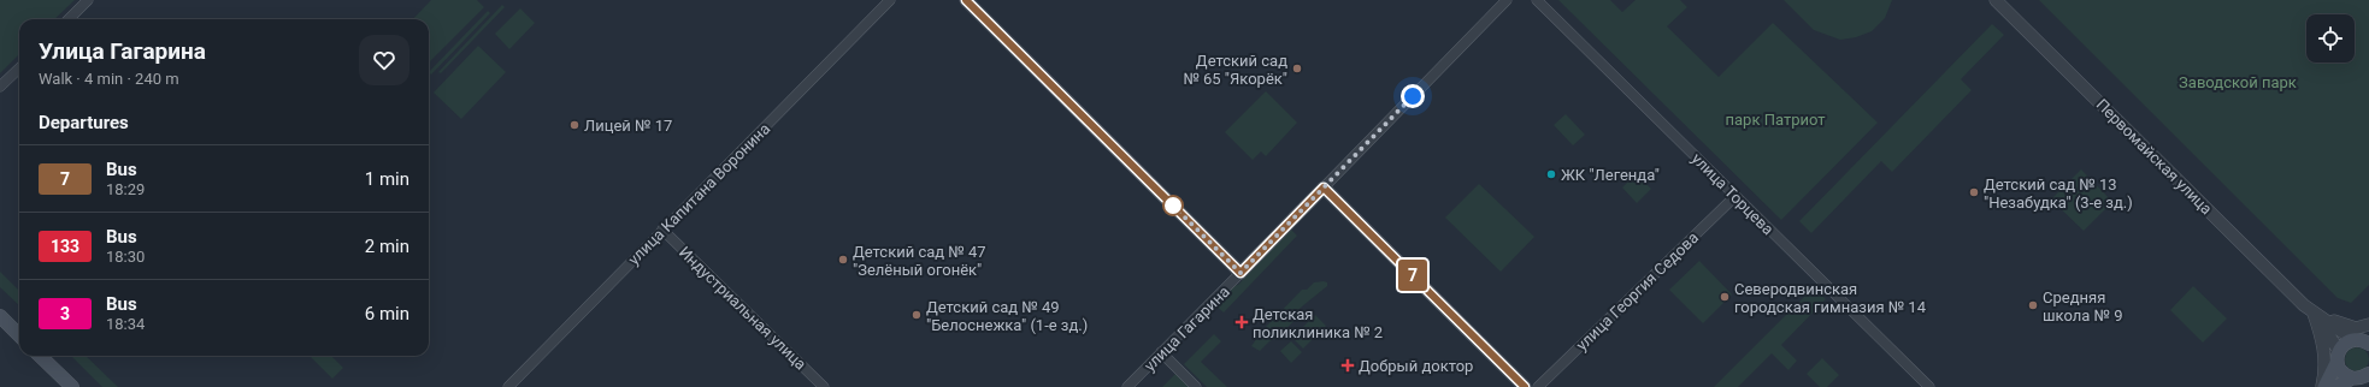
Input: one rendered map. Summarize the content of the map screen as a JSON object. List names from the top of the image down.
{
  "streets": {
    "street": [
      "Первомайская улица",
      "улица Капитана Воронина",
      "улица Торцева",
      "улица Георгия Седова",
      "Индустриальная улица",
      "улица Гагарина"
    ]
  },
  "crossings": [
    ["улица Капитана Воронина", "Индустриальная улица"],
    ["улица Торцева", "улица Георгия Седова"]
  ],
  "parks": ["Заводской парк", "парк Патриот"],
  "places": {
    "other": [
      "Детский сад № 65 \"Якорёк\"",
      "Лицей № 17",
      "ЖК \"Легенда\"",
      "Детский сад № 13 \"Незабудка\" (3-е зд.)",
      "Детский сад № 47 \"Зелёный огонёк\"",
      "Северодвинская городская гимназия № 14",
      "Средняя школа № 9",
      "Детский сад № 49 \"Белоснежка\" (1-е зд.)"
    ],
    "health": ["Детская поликлиника № 2", "Добрый доктор"]
  },
  "lines": ["bus line 7"],
  "page": {
    "on_map": "7",
    "heading": [
      ["Улица Гагарина", "Walk · 4 min · 240 m"],
      "Departures"
    ],
    "list": [
      {
        "mark": "7",
        "name": "Bus",
        "note": "18:29",
        "value": "1 min"
      },
      {
        "mark": "133",
        "name": "Bus",
        "note": "18:30",
        "value": "2 min"
      },
      {
        "mark": "3",
        "name": "Bus",
        "note": "18:34",
        "value": "6 min"
      }
    ]
  }
}
